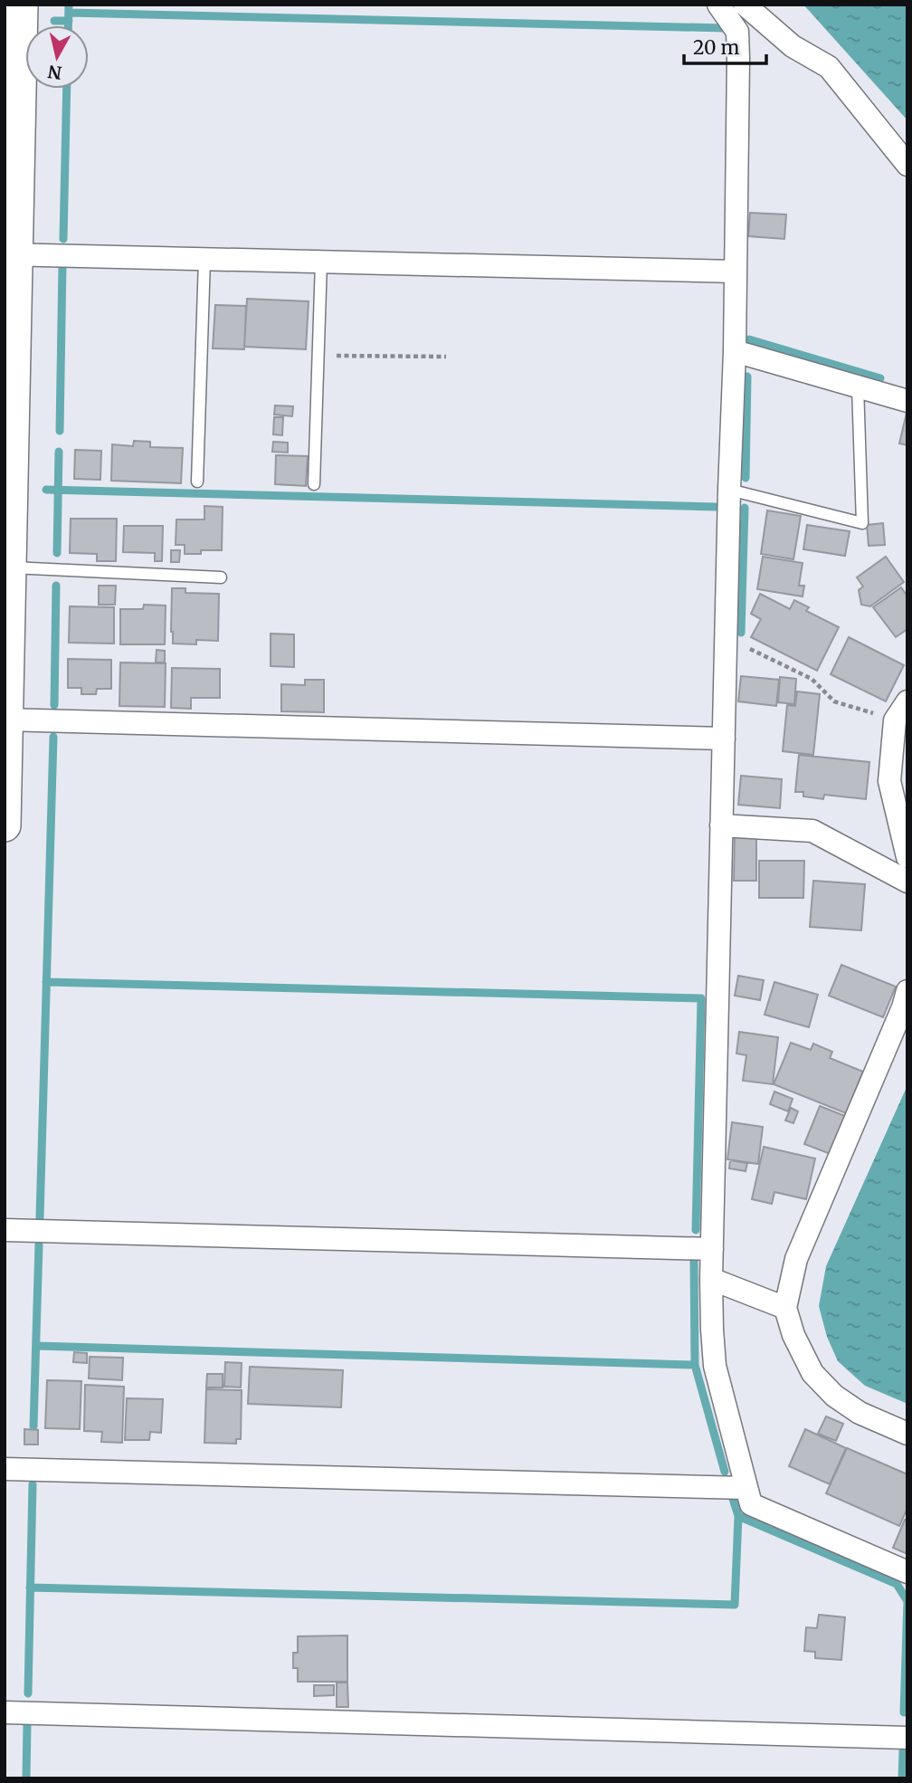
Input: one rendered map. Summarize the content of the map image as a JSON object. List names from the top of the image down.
{
  "scale_bar": "20 m",
  "north": "bottom"
}
